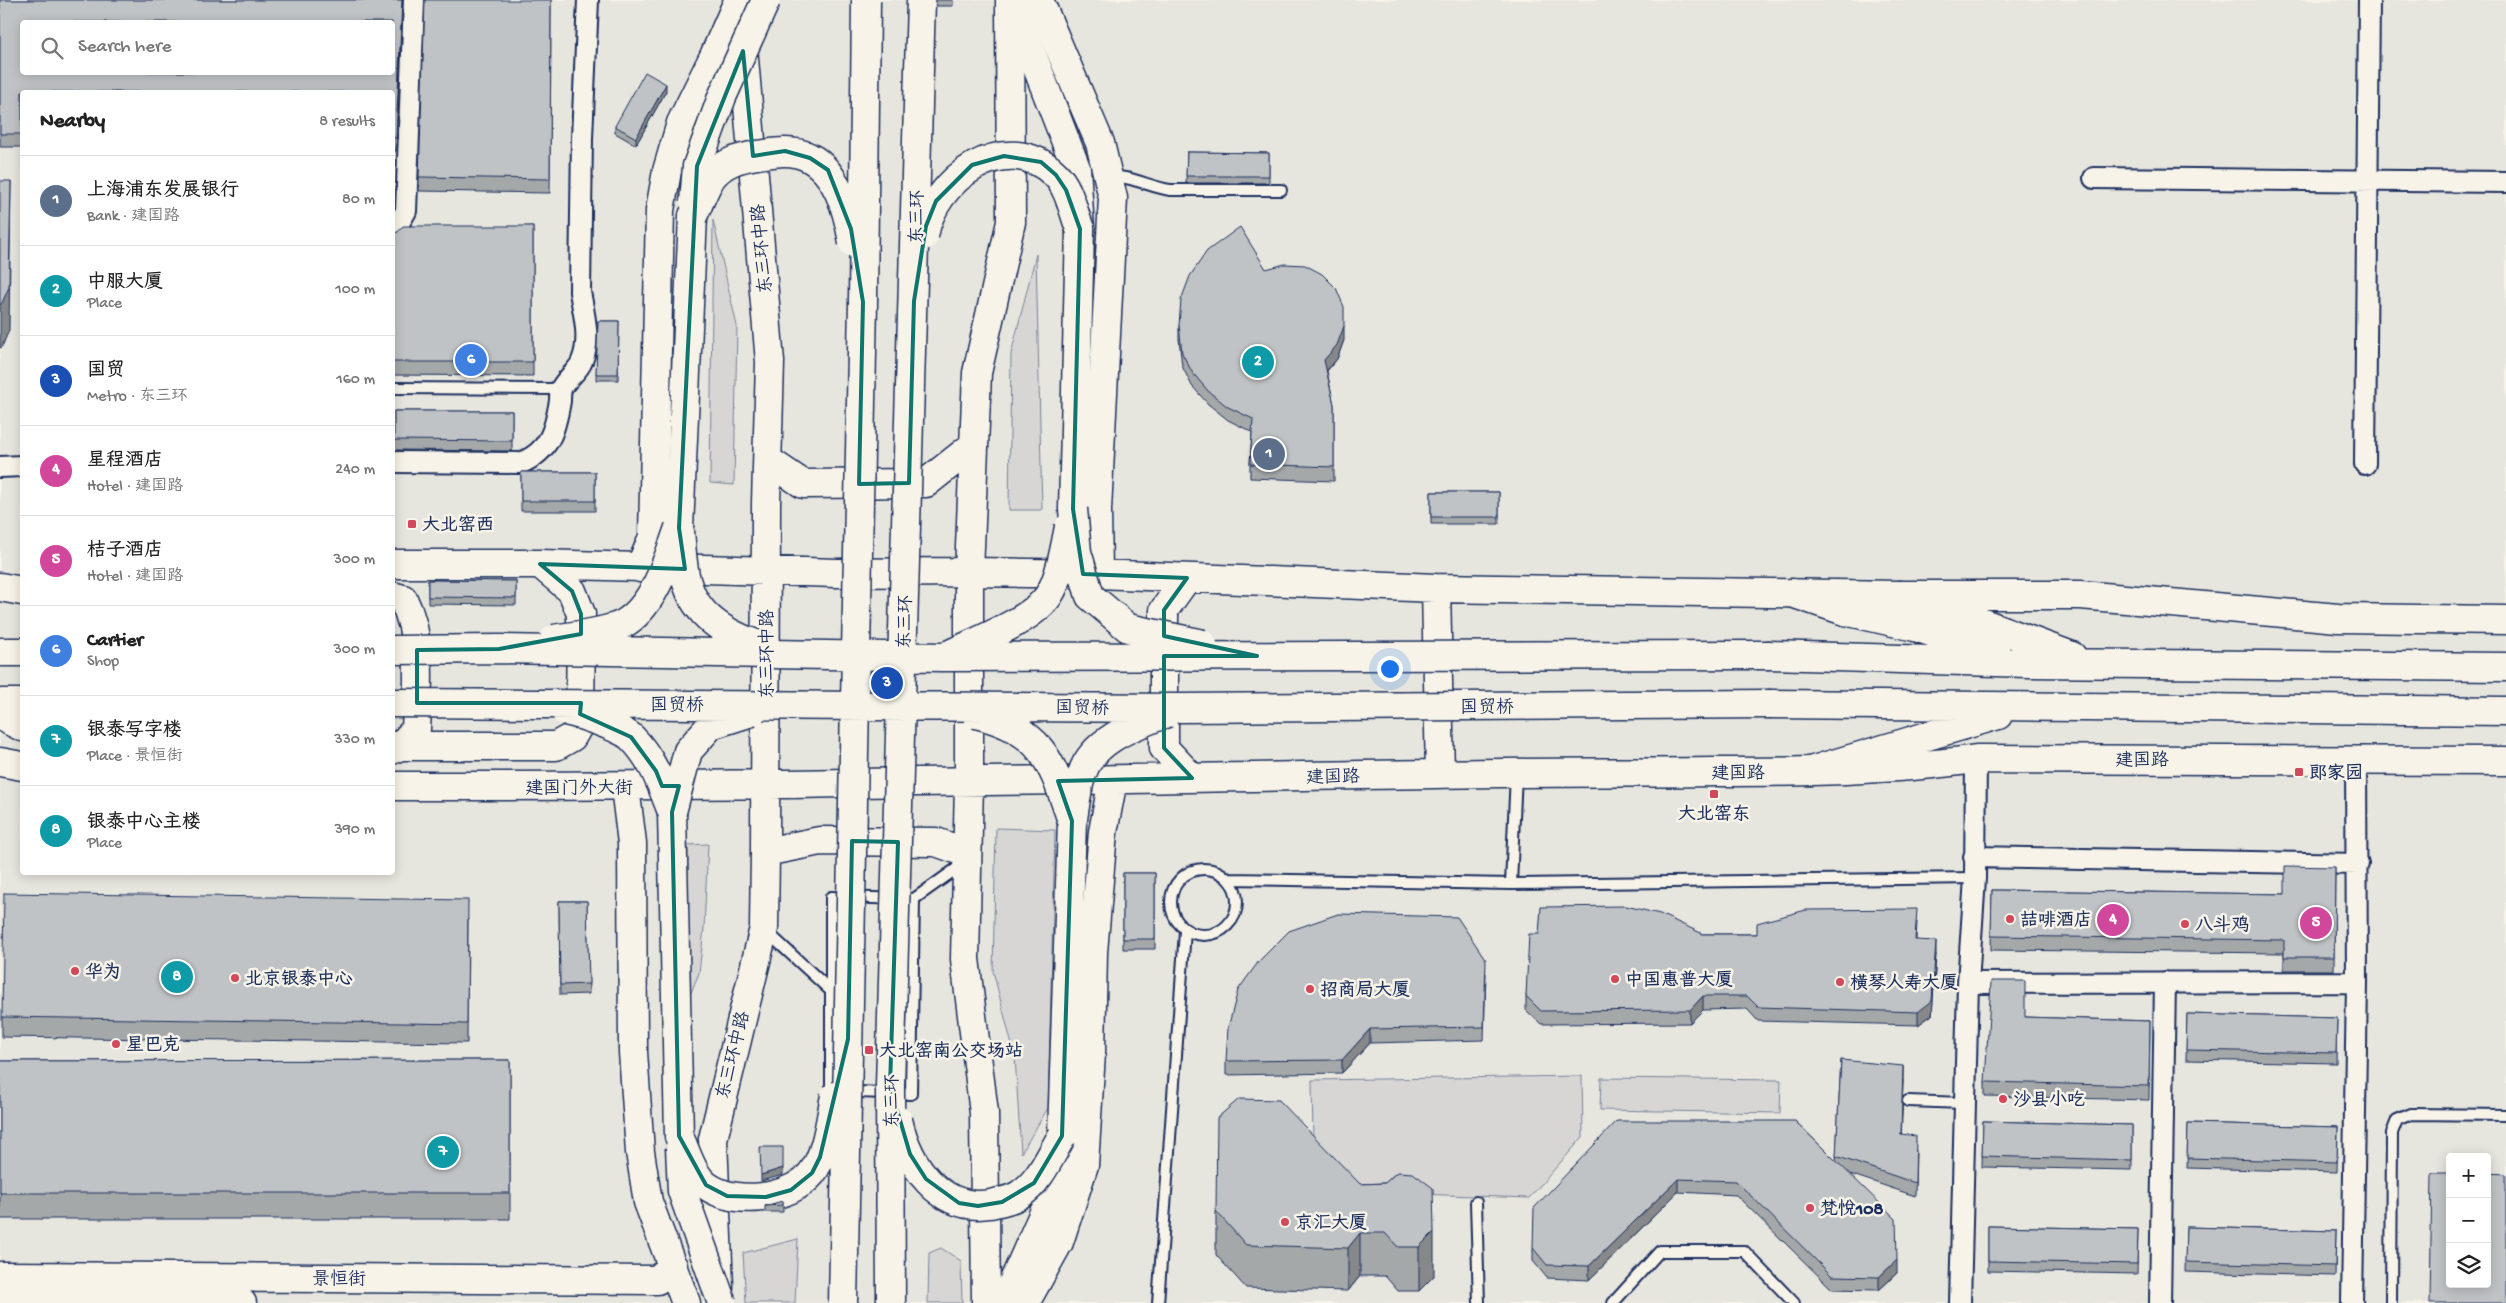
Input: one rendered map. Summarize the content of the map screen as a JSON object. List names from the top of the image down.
{
  "streets": {
    "main road": [
      "东三环",
      "东三环中路",
      "国贸桥",
      "建国路",
      "建国门外大街",
      "景恒街"
    ]
  },
  "crossings": [
    ["东三环中路", "建国门外大街"],
    ["建国路", "建国门外大街"]
  ],
  "places": {
    "transit": [
      "大北窑西",
      "郎家园",
      "大北窑东",
      "大北窑南公交场站"
    ],
    "other": [
      "喆啡酒店",
      "八斗鸡",
      "华为",
      "北京银泰中心",
      "中国惠普大厦",
      "横琴人寿大厦",
      "招商局大厦",
      "星巴克",
      "沙县小吃",
      "梵悦108",
      "京汇大厦"
    ]
  },
  "page": {
    "search": "Search here",
    "heading": ["Nearby", "8 results"],
    "list": [
      {
        "mark": "1",
        "name": "上海浦东发展银行",
        "note": "Bank · 建国路",
        "value": "80 m"
      },
      {
        "mark": "2",
        "name": "中服大厦",
        "note": "Place",
        "value": "100 m"
      },
      {
        "mark": "3",
        "name": "国贸",
        "note": "Metro · 东三环",
        "value": "160 m"
      },
      {
        "mark": "4",
        "name": "星程酒店",
        "note": "Hotel · 建国路",
        "value": "240 m"
      },
      {
        "mark": "5",
        "name": "桔子酒店",
        "note": "Hotel · 建国路",
        "value": "300 m"
      },
      {
        "mark": "6",
        "name": "Cartier",
        "note": "Shop",
        "value": "300 m"
      },
      {
        "mark": "7",
        "name": "银泰写字楼",
        "note": "Place · 景恒街",
        "value": "330 m"
      },
      {
        "mark": "8",
        "name": "银泰中心主楼",
        "note": "Place",
        "value": "390 m"
      }
    ],
    "pins": [
      "6",
      "2",
      "1",
      "3",
      "4",
      "5",
      "8",
      "7"
    ],
    "map_buttons": ["+", "−"]
  }
}
